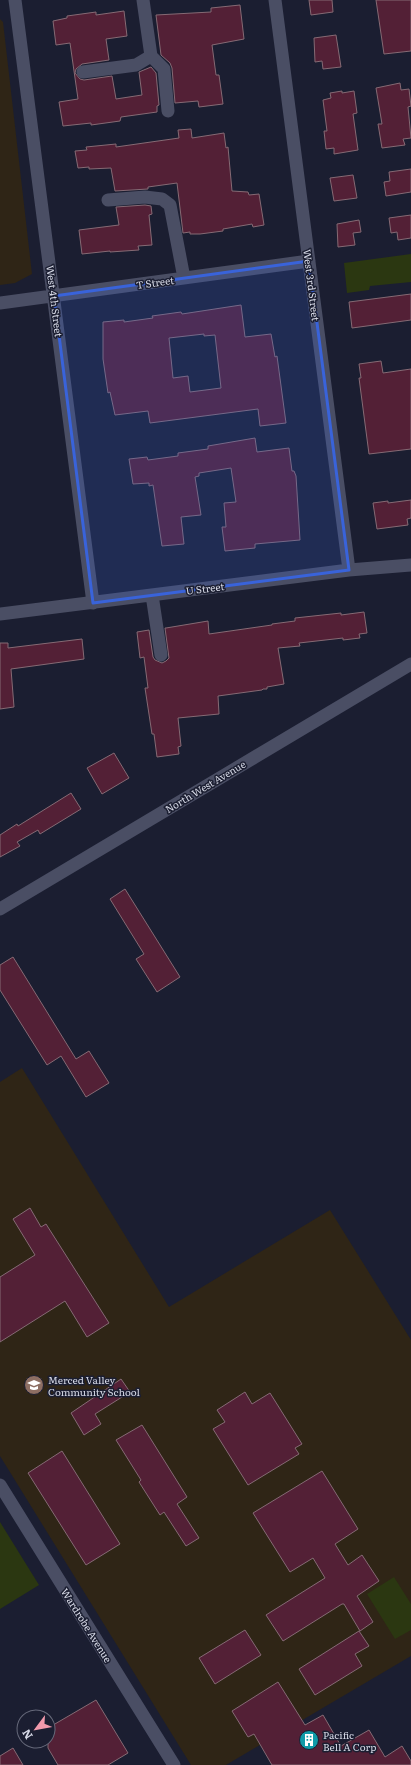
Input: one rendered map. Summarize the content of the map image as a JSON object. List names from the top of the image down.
{
  "streets": {
    "street": [
      "T Street",
      "West 3rd Street",
      "West 4th Street",
      "U Street",
      "North West Avenue",
      "Wardrobe Avenue"
    ]
  },
  "crossings": [
    ["T Street", "West 3rd Street"],
    ["T Street", "West 4th Street"],
    ["West 3rd Street", "U Street"],
    ["West 4th Street", "U Street"]
  ],
  "places": {
    "school or university": ["Merced Valley Community School"],
    "building": ["Pacific Bell A Corp"]
  },
  "north": "bottom left"
}
